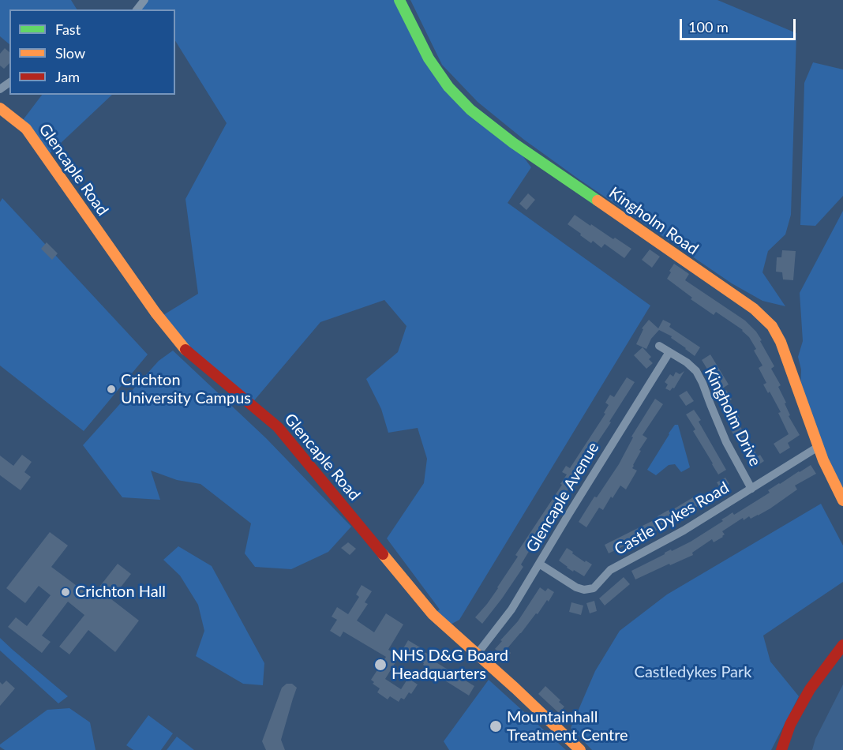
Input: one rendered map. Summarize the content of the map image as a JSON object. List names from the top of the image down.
{
  "streets": {
    "main road": ["Glencaple Road", "Kingholm Road"],
    "street": ["Kingholm Drive", "Glencaple Avenue", "Castle Dykes Road"]
  },
  "crossings": [
    ["Glencaple Road", "Glencaple Avenue"],
    ["Kingholm Road", "Castle Dykes Road"],
    ["Kingholm Drive", "Glencaple Avenue"],
    ["Kingholm Drive", "Castle Dykes Road"],
    ["Glencaple Avenue", "Castle Dykes Road"]
  ],
  "parks": ["Castledykes Park"],
  "places": [
    "Crichton University Campus",
    "Crichton Hall",
    "NHS D&G Board Headquarters",
    "Mountainhall Treatment Centre"
  ],
  "legend": ["Fast", "Slow", "Jam"],
  "scale_bar": "100 m"
}
